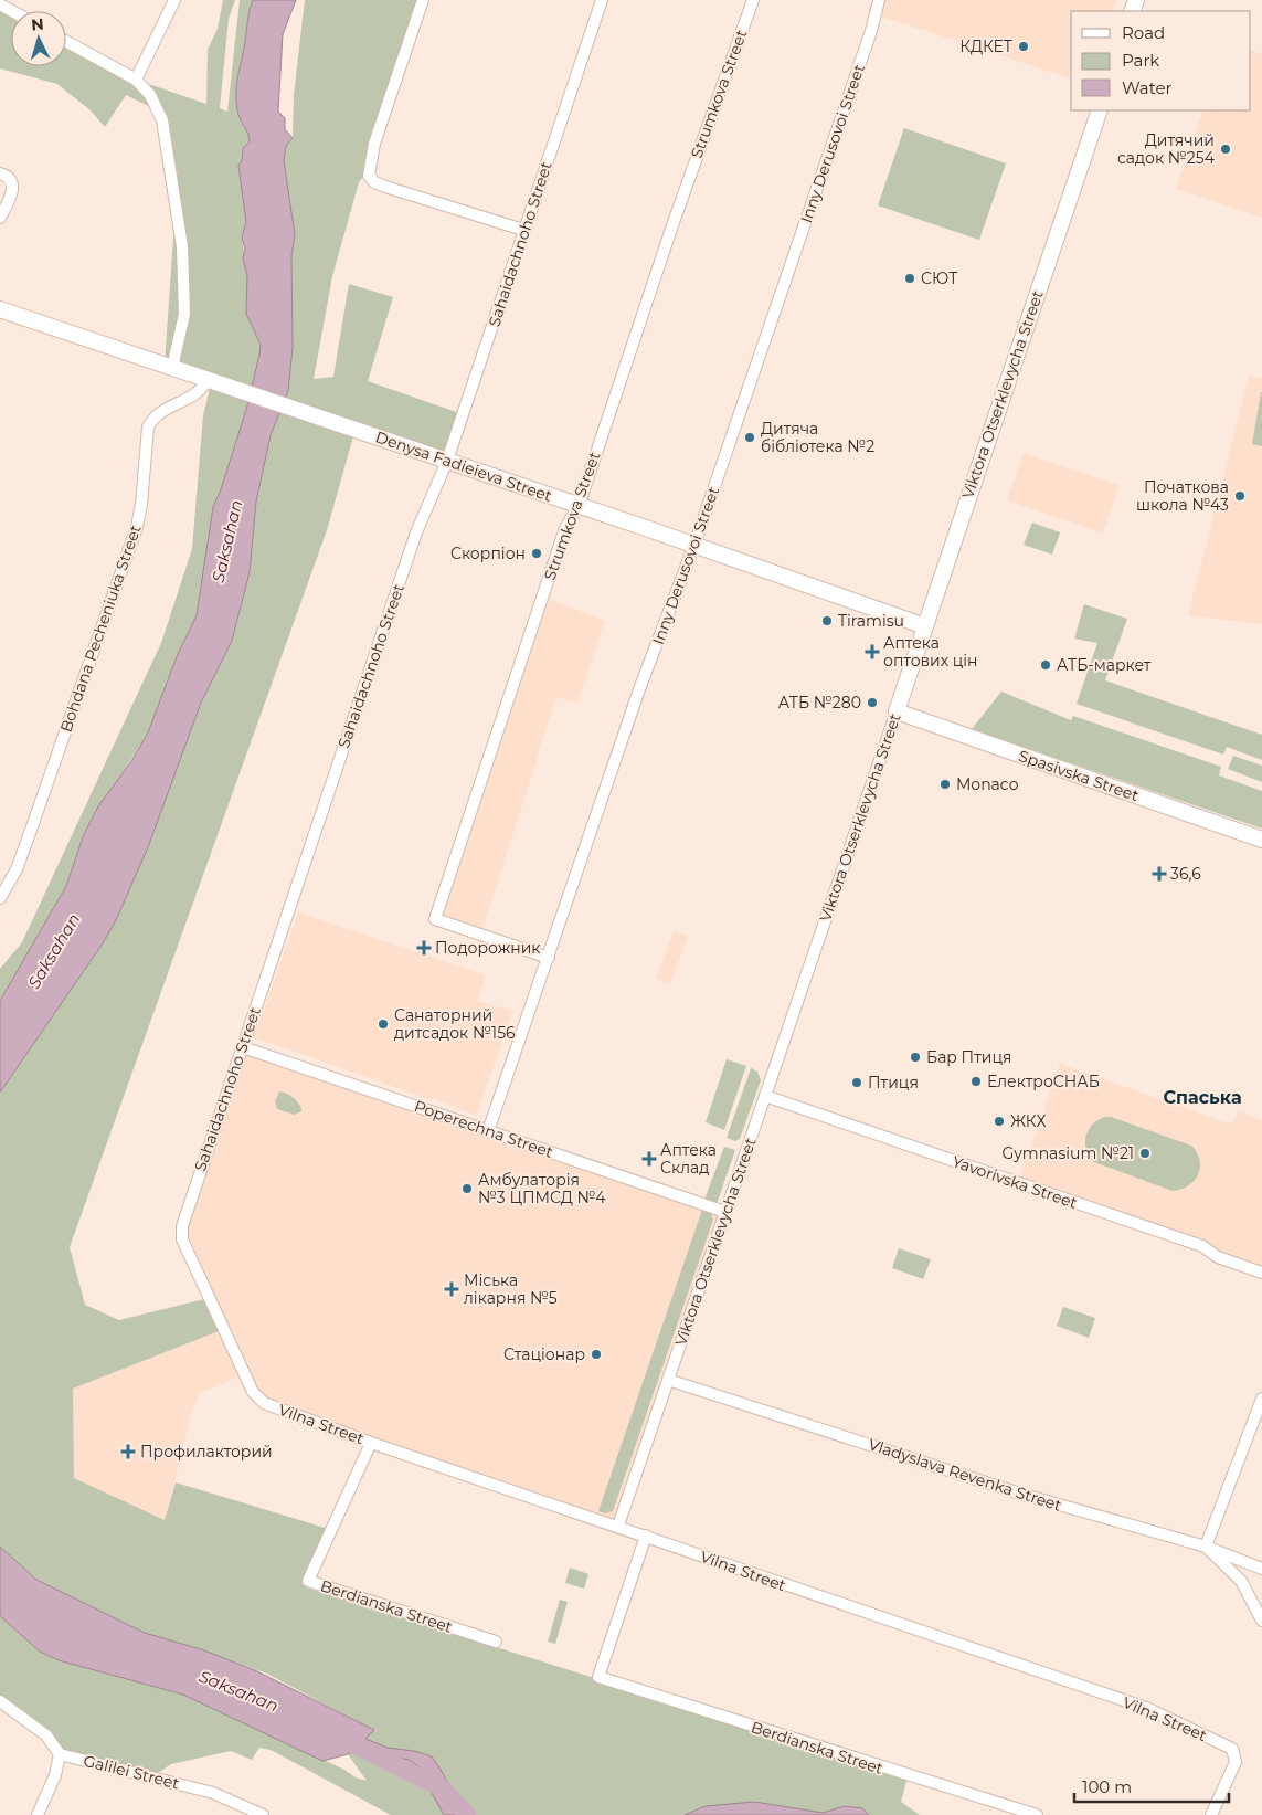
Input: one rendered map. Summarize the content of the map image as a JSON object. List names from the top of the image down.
{
  "streets": {
    "street": [
      "Strumkova Street",
      "Inny Derusovoi Street",
      "Sahaidachnoho Street",
      "Viktora Otserklevycha Street",
      "Denysa Fadieieva Street",
      "Bohdana Pecheniuka Street",
      "Spasivska Street",
      "Poperechna Street",
      "Yavorivska Street",
      "Vilna Street",
      "Vladyslava Revenka Street",
      "Berdianska Street",
      "Galilei Street"
    ]
  },
  "crossings": [
    ["Strumkova Street", "Inny Derusovoi Street"],
    ["Strumkova Street", "Denysa Fadieieva Street"],
    ["Inny Derusovoi Street", "Denysa Fadieieva Street"],
    ["Inny Derusovoi Street", "Poperechna Street"],
    ["Sahaidachnoho Street", "Denysa Fadieieva Street"],
    ["Sahaidachnoho Street", "Poperechna Street"],
    ["Sahaidachnoho Street", "Vilna Street"],
    ["Viktora Otserklevycha Street", "Denysa Fadieieva Street"],
    ["Viktora Otserklevycha Street", "Spasivska Street"],
    ["Viktora Otserklevycha Street", "Poperechna Street"],
    ["Viktora Otserklevycha Street", "Yavorivska Street"],
    ["Viktora Otserklevycha Street", "Vilna Street"],
    ["Viktora Otserklevycha Street", "Vladyslava Revenka Street"],
    ["Denysa Fadieieva Street", "Bohdana Pecheniuka Street"],
    ["Vilna Street", "Berdianska Street"]
  ],
  "districts": ["Спаська"],
  "water": ["Saksahan"],
  "places": {
    "other": [
      "КДКЕТ",
      "Дитячий садок №254",
      "СЮТ",
      "Дитяча бібліотека №2",
      "Початкова школа №43",
      "Скорпіон",
      "Tiramisu",
      "АТБ-маркет",
      "АТБ №280",
      "Monaco",
      "Санаторний дитсадок №156",
      "Бар Птиця",
      "ЕлектроСНАБ",
      "Птиця",
      "ЖКХ",
      "Gymnasium №21",
      "Амбулаторія №3 ЦПМСД №4",
      "Стаціонар"
    ],
    "health": [
      "Аптека оптових цін",
      "36,6",
      "Подорожник",
      "Аптека Склад",
      "Міська лікарня №5",
      "Профилакторий"
    ]
  },
  "legend": ["Road", "Park", "Water"],
  "scale_bar": "100 m",
  "north": "top"
}
